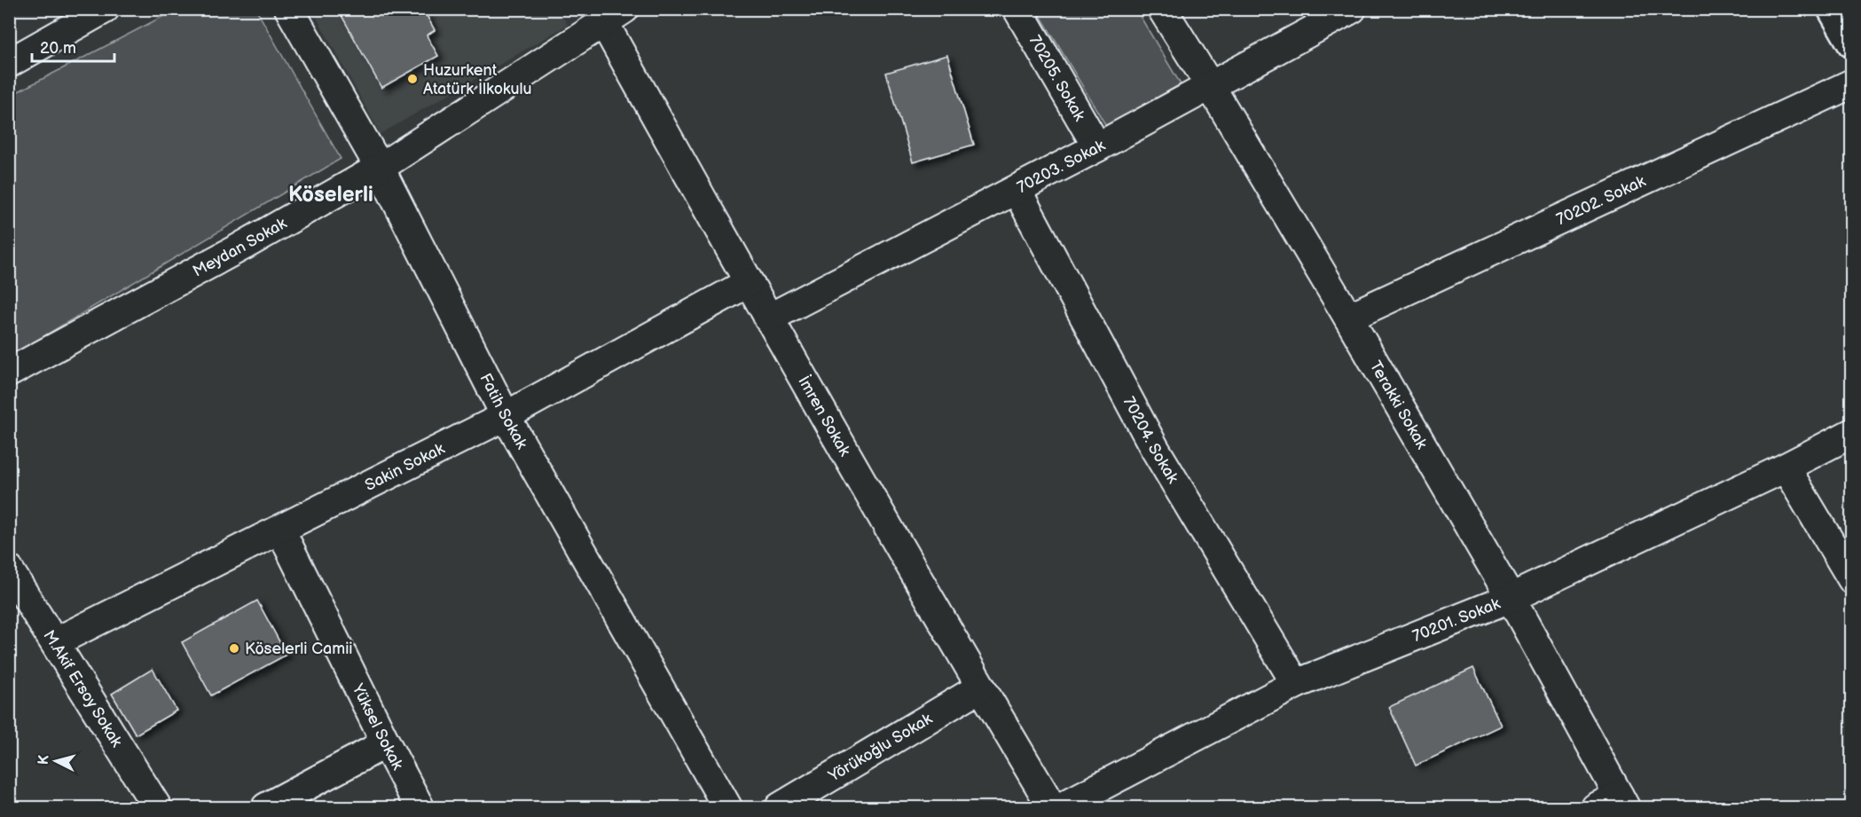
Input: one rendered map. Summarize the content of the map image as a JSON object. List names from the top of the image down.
{
  "streets": {
    "street": [
      "70205. Sokak",
      "70203. Sokak",
      "70202. Sokak",
      "Meydan Sokak",
      "Terakki Sokak",
      "Fatih Sokak",
      "İmren Sokak",
      "70204. Sokak",
      "Sakin Sokak",
      "70201. Sokak",
      "M.Akif Ersoy Sokak",
      "Yüksel Sokak",
      "Yörükoğlu Sokak"
    ]
  },
  "crossings": [
    ["70205. Sokak", "70203. Sokak"],
    ["70203. Sokak", "Terakki Sokak"],
    ["70203. Sokak", "İmren Sokak"],
    ["70203. Sokak", "70204. Sokak"],
    ["70202. Sokak", "Terakki Sokak"],
    ["Meydan Sokak", "Fatih Sokak"],
    ["Meydan Sokak", "İmren Sokak"],
    ["Terakki Sokak", "70201. Sokak"],
    ["Fatih Sokak", "Sakin Sokak"],
    ["İmren Sokak", "Sakin Sokak"],
    ["İmren Sokak", "Yörükoğlu Sokak"],
    ["70204. Sokak", "70201. Sokak"],
    ["Sakin Sokak", "M.Akif Ersoy Sokak"],
    ["Sakin Sokak", "Yüksel Sokak"]
  ],
  "districts": ["Köselerli"],
  "places": ["Huzurkent Atatürk İlkokulu", "Köselerli Camii"],
  "scale_bar": "20 m",
  "north": "left"
}
